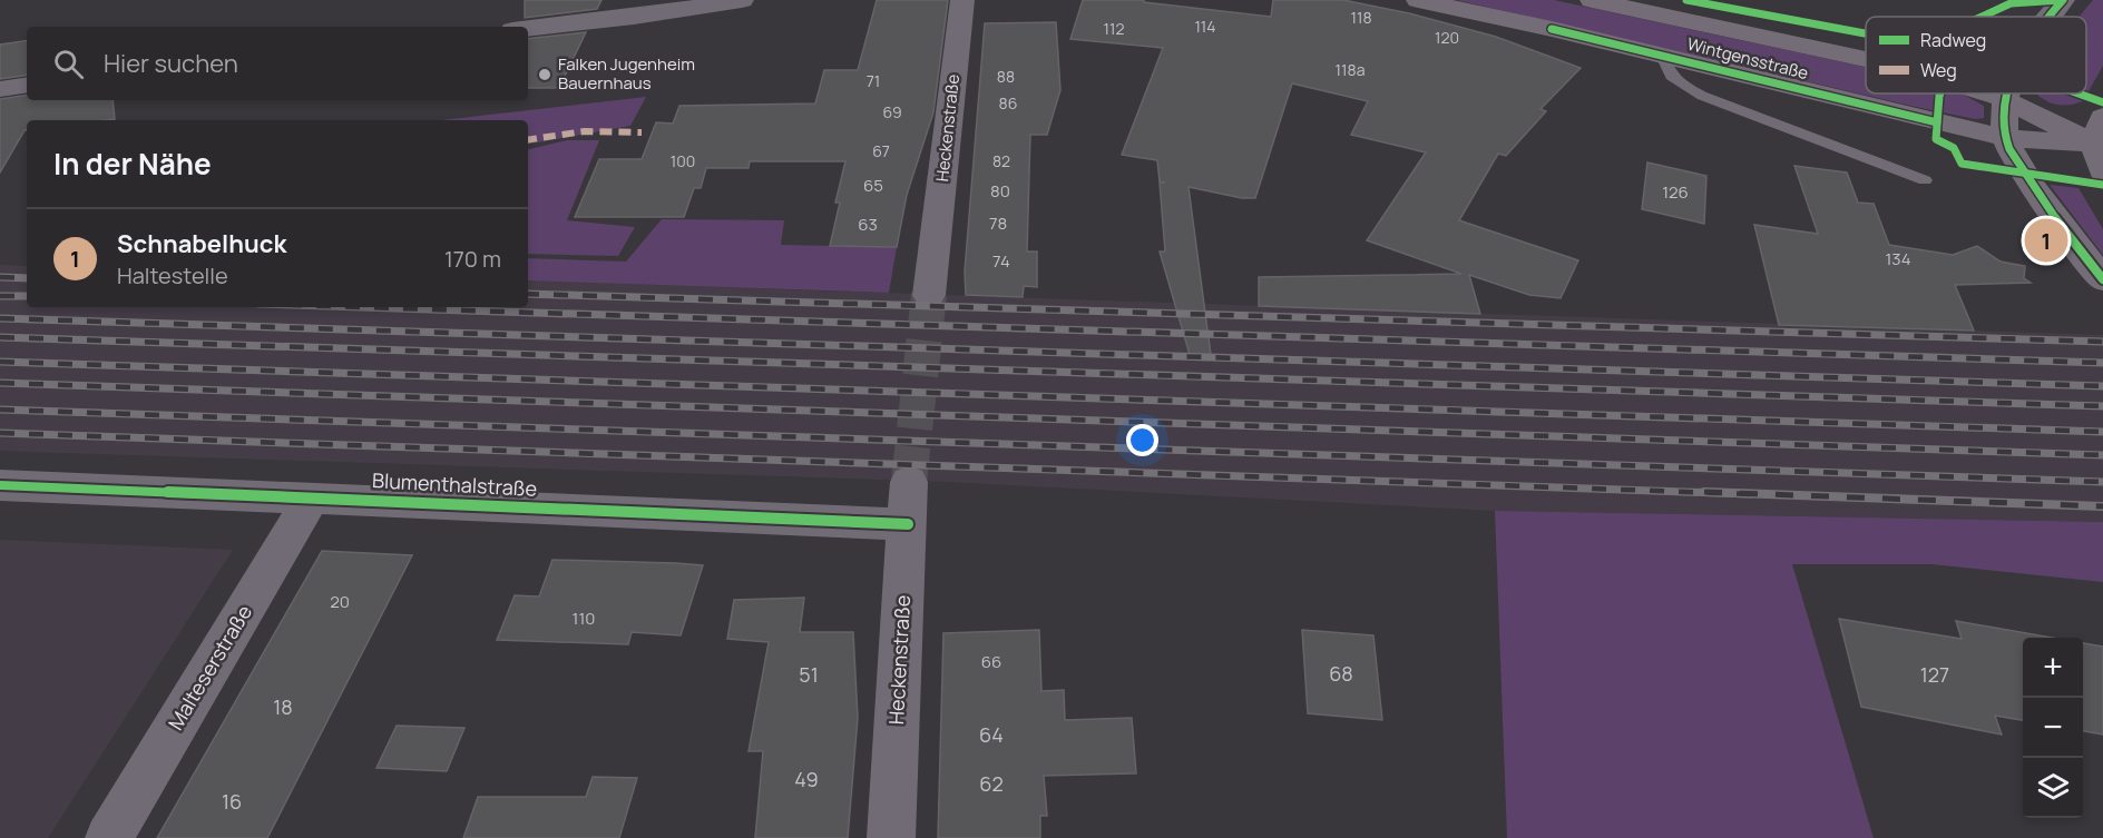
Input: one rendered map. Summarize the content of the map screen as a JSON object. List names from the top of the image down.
{
  "streets": {
    "main road": ["Wintgensstraße"],
    "street": ["Heckenstraße", "Blumenthalstraße", "Malteserstraße"]
  },
  "crossings": [
    ["Heckenstraße", "Blumenthalstraße"],
    ["Blumenthalstraße", "Malteserstraße"]
  ],
  "places": ["Falken Jugenheim Bauernhaus"],
  "house_numbers": [
    "118",
    "114",
    "112",
    "120",
    "118a",
    "88",
    "71",
    "86",
    "69",
    "67",
    "100",
    "82",
    "65",
    "80",
    "126",
    "78",
    "63",
    "134",
    "74",
    "20",
    "110",
    "66",
    "68",
    "51",
    "127",
    "18",
    "64",
    "49",
    "62",
    "16"
  ],
  "legend": ["Radweg", "Weg"],
  "page": {
    "search": "Hier suchen",
    "heading": "In der Nähe",
    "list": [
      {
        "mark": "1",
        "name": "Schnabelhuck",
        "note": "Haltestelle",
        "value": "170 m"
      }
    ],
    "pins": "1",
    "map_buttons": ["+", "−"]
  }
}
